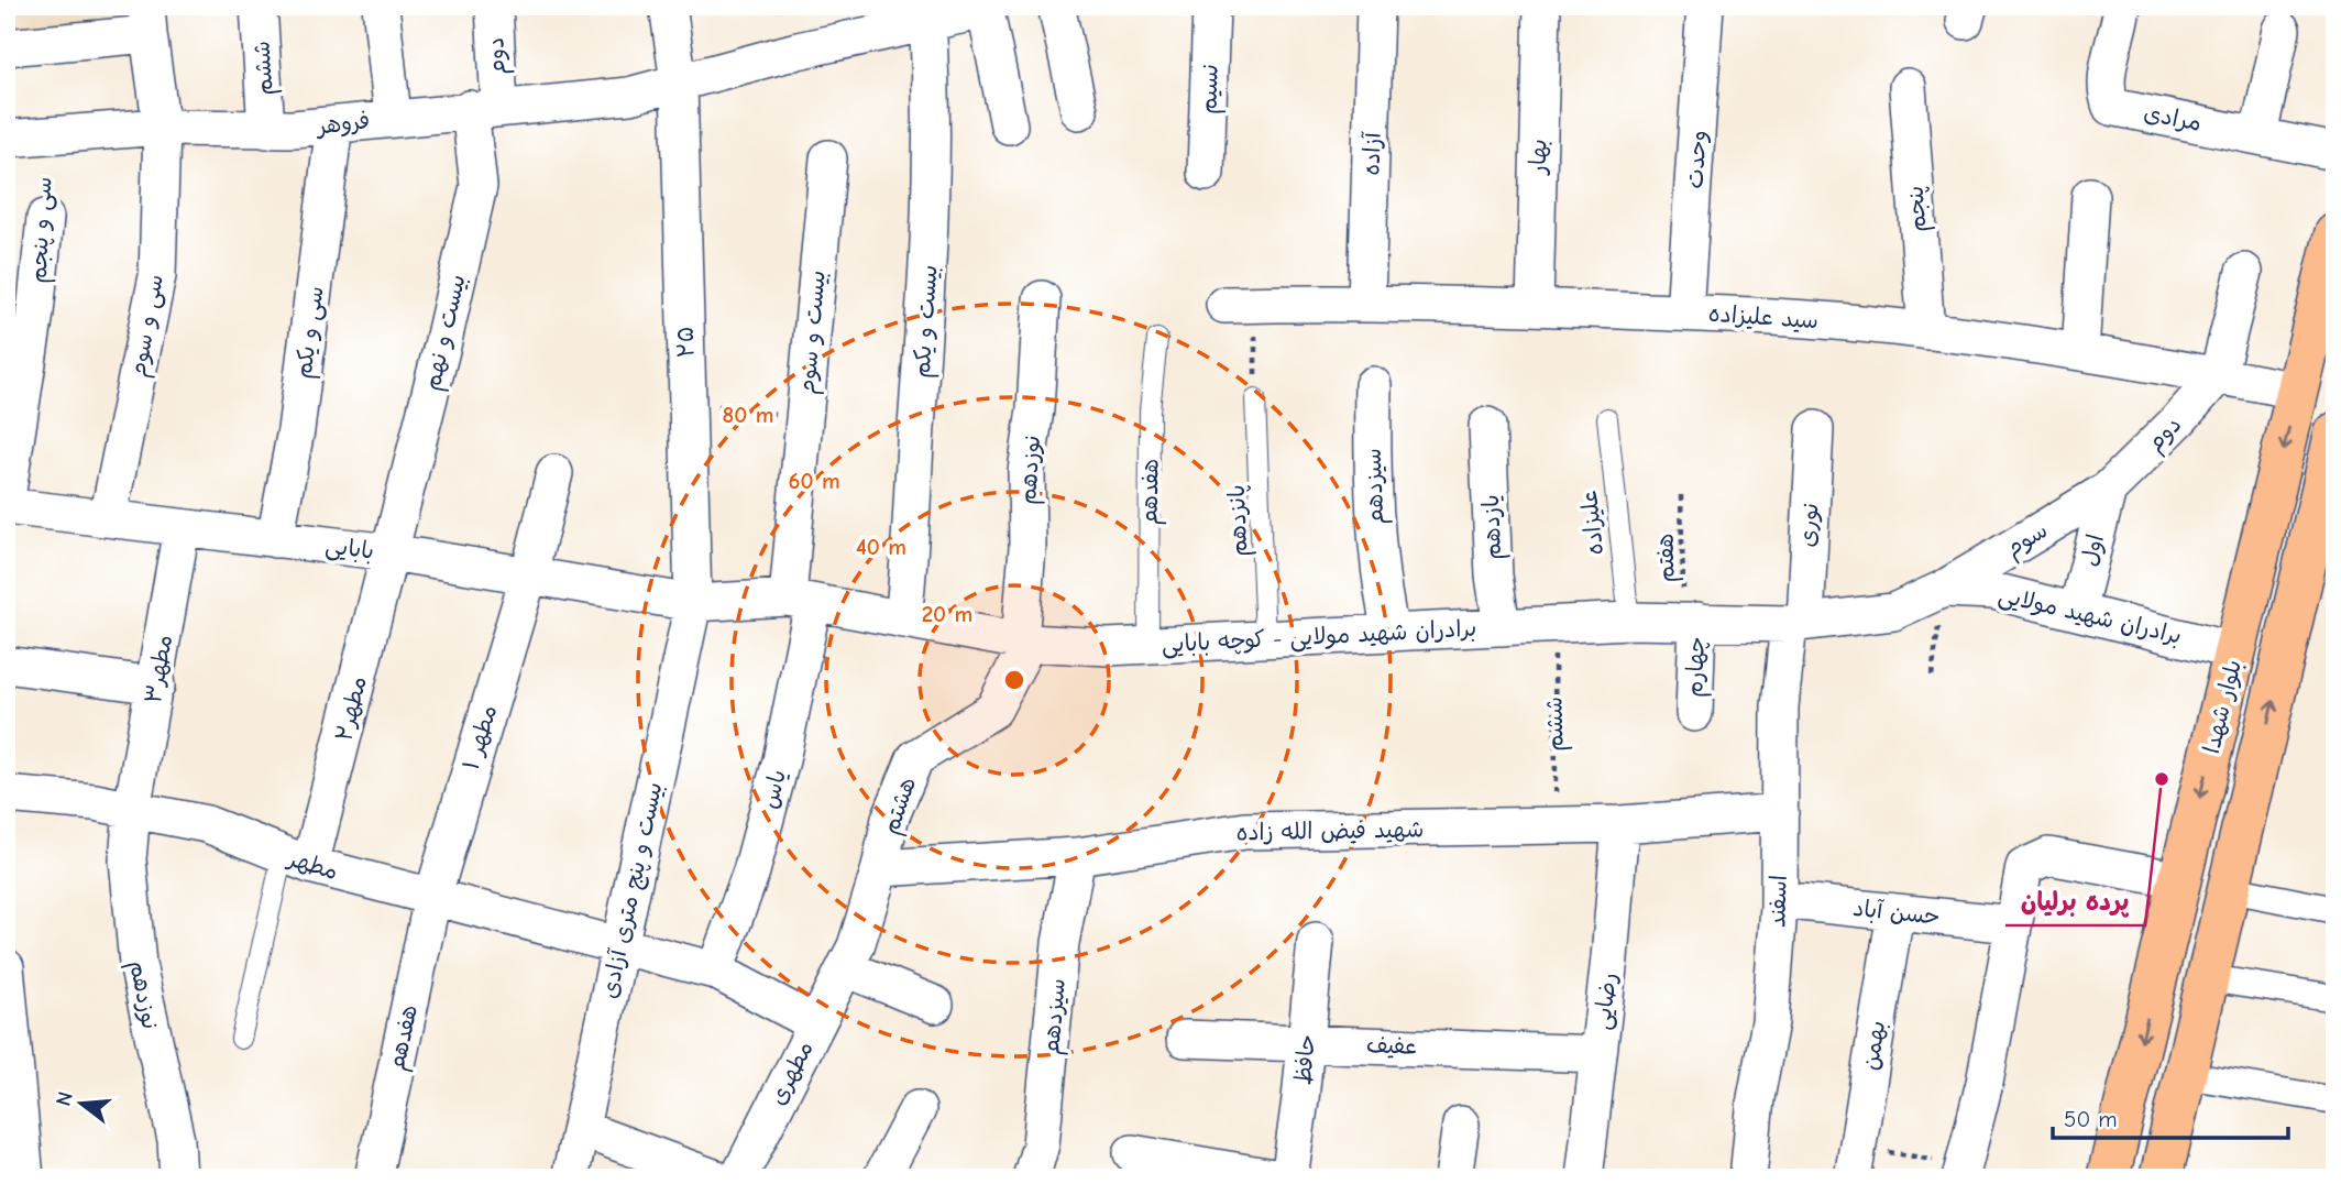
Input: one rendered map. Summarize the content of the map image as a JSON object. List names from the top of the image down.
{
  "streets": {
    "main road": ["بلوار شهدا"],
    "street": [
      "دوم",
      "ششم",
      "نسیم",
      "مرادی",
      "فروهر",
      "آزاده",
      "بهار",
      "وحدت",
      "پنجم",
      "سی و پنجم",
      "سید علیزاده",
      "بیست و یکم",
      "سی و سوم",
      "سی و یکم",
      "بیست و نهم",
      "بیست و سوم",
      "۲۵",
      "نوزدهم",
      "سیزدهم",
      "هفدهم",
      "نوری",
      "یازدهم",
      "سوم",
      "بابایی",
      "اول",
      "برادران شهید مولایی",
      "برادران شهید مولایی - کوچه بابایی",
      "چهارم",
      "مطهر۳",
      "مطهر۲",
      "مطهر ۱",
      "یاس",
      "هشتم",
      "شهید فیض الله زاده",
      "مطهر",
      "بیست و پنج متری آزادی",
      "اسفند",
      "حسن آباد",
      "رضایی",
      "عفیف",
      "بهمن",
      "حافظ",
      "مطهری"
    ],
    "lane": ["پانزدهم", "علیزاده"],
    "path": ["هفتم"]
  },
  "crossings": [
    ["دوم", "فروهر"],
    ["دوم", "سید علیزاده"],
    ["دوم", "بیست و نهم"],
    ["دوم", "سوم"],
    ["دوم", "اول"],
    ["ششم", "فروهر"],
    ["ششم", "برادران شهید مولایی - کوچه بابایی"],
    ["ششم", "شهید فیض الله زاده"],
    ["فروهر", "بیست و یکم"],
    ["فروهر", "سی و سوم"],
    ["فروهر", "سی و یکم"],
    ["فروهر", "بیست و نهم"],
    ["فروهر", "۲۵"],
    ["آزاده", "سید علیزاده"],
    ["بهار", "سید علیزاده"],
    ["وحدت", "سید علیزاده"],
    ["پنجم", "سید علیزاده"],
    ["سی و پنجم", "بابایی"],
    ["سید علیزاده", "بلوار شهدا"],
    ["بیست و یکم", "برادران شهید مولایی - کوچه بابایی"],
    ["سی و سوم", "بابایی"],
    ["سی و یکم", "بابایی"],
    ["بیست و نهم", "بابایی"],
    ["بیست و نهم", "مطهر۲"],
    ["بیست و سوم", "برادران شهید مولایی - کوچه بابایی"],
    ["بیست و سوم", "یاس"],
    ["۲۵", "بابایی"],
    ["۲۵", "برادران شهید مولایی - کوچه بابایی"],
    ["۲۵", "بیست و پنج متری آزادی"],
    ["نوزدهم", "برادران شهید مولایی - کوچه بابایی"],
    ["نوزدهم", "مطهر۳"],
    ["نوزدهم", "هشتم"],
    ["نوزدهم", "مطهر"],
    ["سیزدهم", "برادران شهید مولایی - کوچه بابایی"],
    ["سیزدهم", "شهید فیض الله زاده"],
    ["هفدهم", "برادران شهید مولایی - کوچه بابایی"],
    ["هفدهم", "مطهر ۱"],
    ["هفدهم", "مطهر"],
    ["پانزدهم", "برادران شهید مولایی - کوچه بابایی"],
    ["علیزاده", "برادران شهید مولایی - کوچه بابایی"],
    ["نوری", "برادران شهید مولایی - کوچه بابایی"],
    ["نوری", "اسفند"],
    ["یازدهم", "برادران شهید مولایی - کوچه بابایی"],
    ["سوم", "اول"],
    ["سوم", "برادران شهید مولایی"],
    ["سوم", "برادران شهید مولایی - کوچه بابایی"],
    ["بابایی", "برادران شهید مولایی - کوچه بابایی"],
    ["بابایی", "مطهر۳"],
    ["بابایی", "مطهر۲"],
    ["بابایی", "مطهر ۱"],
    ["بابایی", "بیست و پنج متری آزادی"],
    ["اول", "برادران شهید مولایی"],
    ["هفتم", "برادران شهید مولایی - کوچه بابایی"],
    ["هفتم", "چهارم"],
    ["برادران شهید مولایی", "برادران شهید مولایی - کوچه بابایی"],
    ["برادران شهید مولایی", "بلوار شهدا"],
    ["برادران شهید مولایی - کوچه بابایی", "چهارم"],
    ["برادران شهید مولایی - کوچه بابایی", "یاس"],
    ["برادران شهید مولایی - کوچه بابایی", "هشتم"],
    ["برادران شهید مولایی - کوچه بابایی", "بیست و پنج متری آزادی"],
    ["برادران شهید مولایی - کوچه بابایی", "اسفند"],
    ["مطهر۳", "مطهر"],
    ["مطهر۲", "مطهر"],
    ["مطهر ۱", "مطهر"],
    ["یاس", "مطهر"],
    ["هشتم", "شهید فیض الله زاده"],
    ["هشتم", "مطهری"],
    ["شهید فیض الله زاده", "اسفند"],
    ["شهید فیض الله زاده", "رضایی"],
    ["مطهر", "بیست و پنج متری آزادی"],
    ["مطهر", "مطهری"],
    ["اسفند", "حسن آباد"],
    ["حسن آباد", "بهمن"],
    ["رضایی", "عفیف"],
    ["عفیف", "حافظ"]
  ],
  "places": ["پرده برلیان"],
  "scale_bar": "50 m",
  "north": "left",
  "rings": [
    "80 m",
    "60 m",
    "40 m",
    "20 m"
  ]
}
